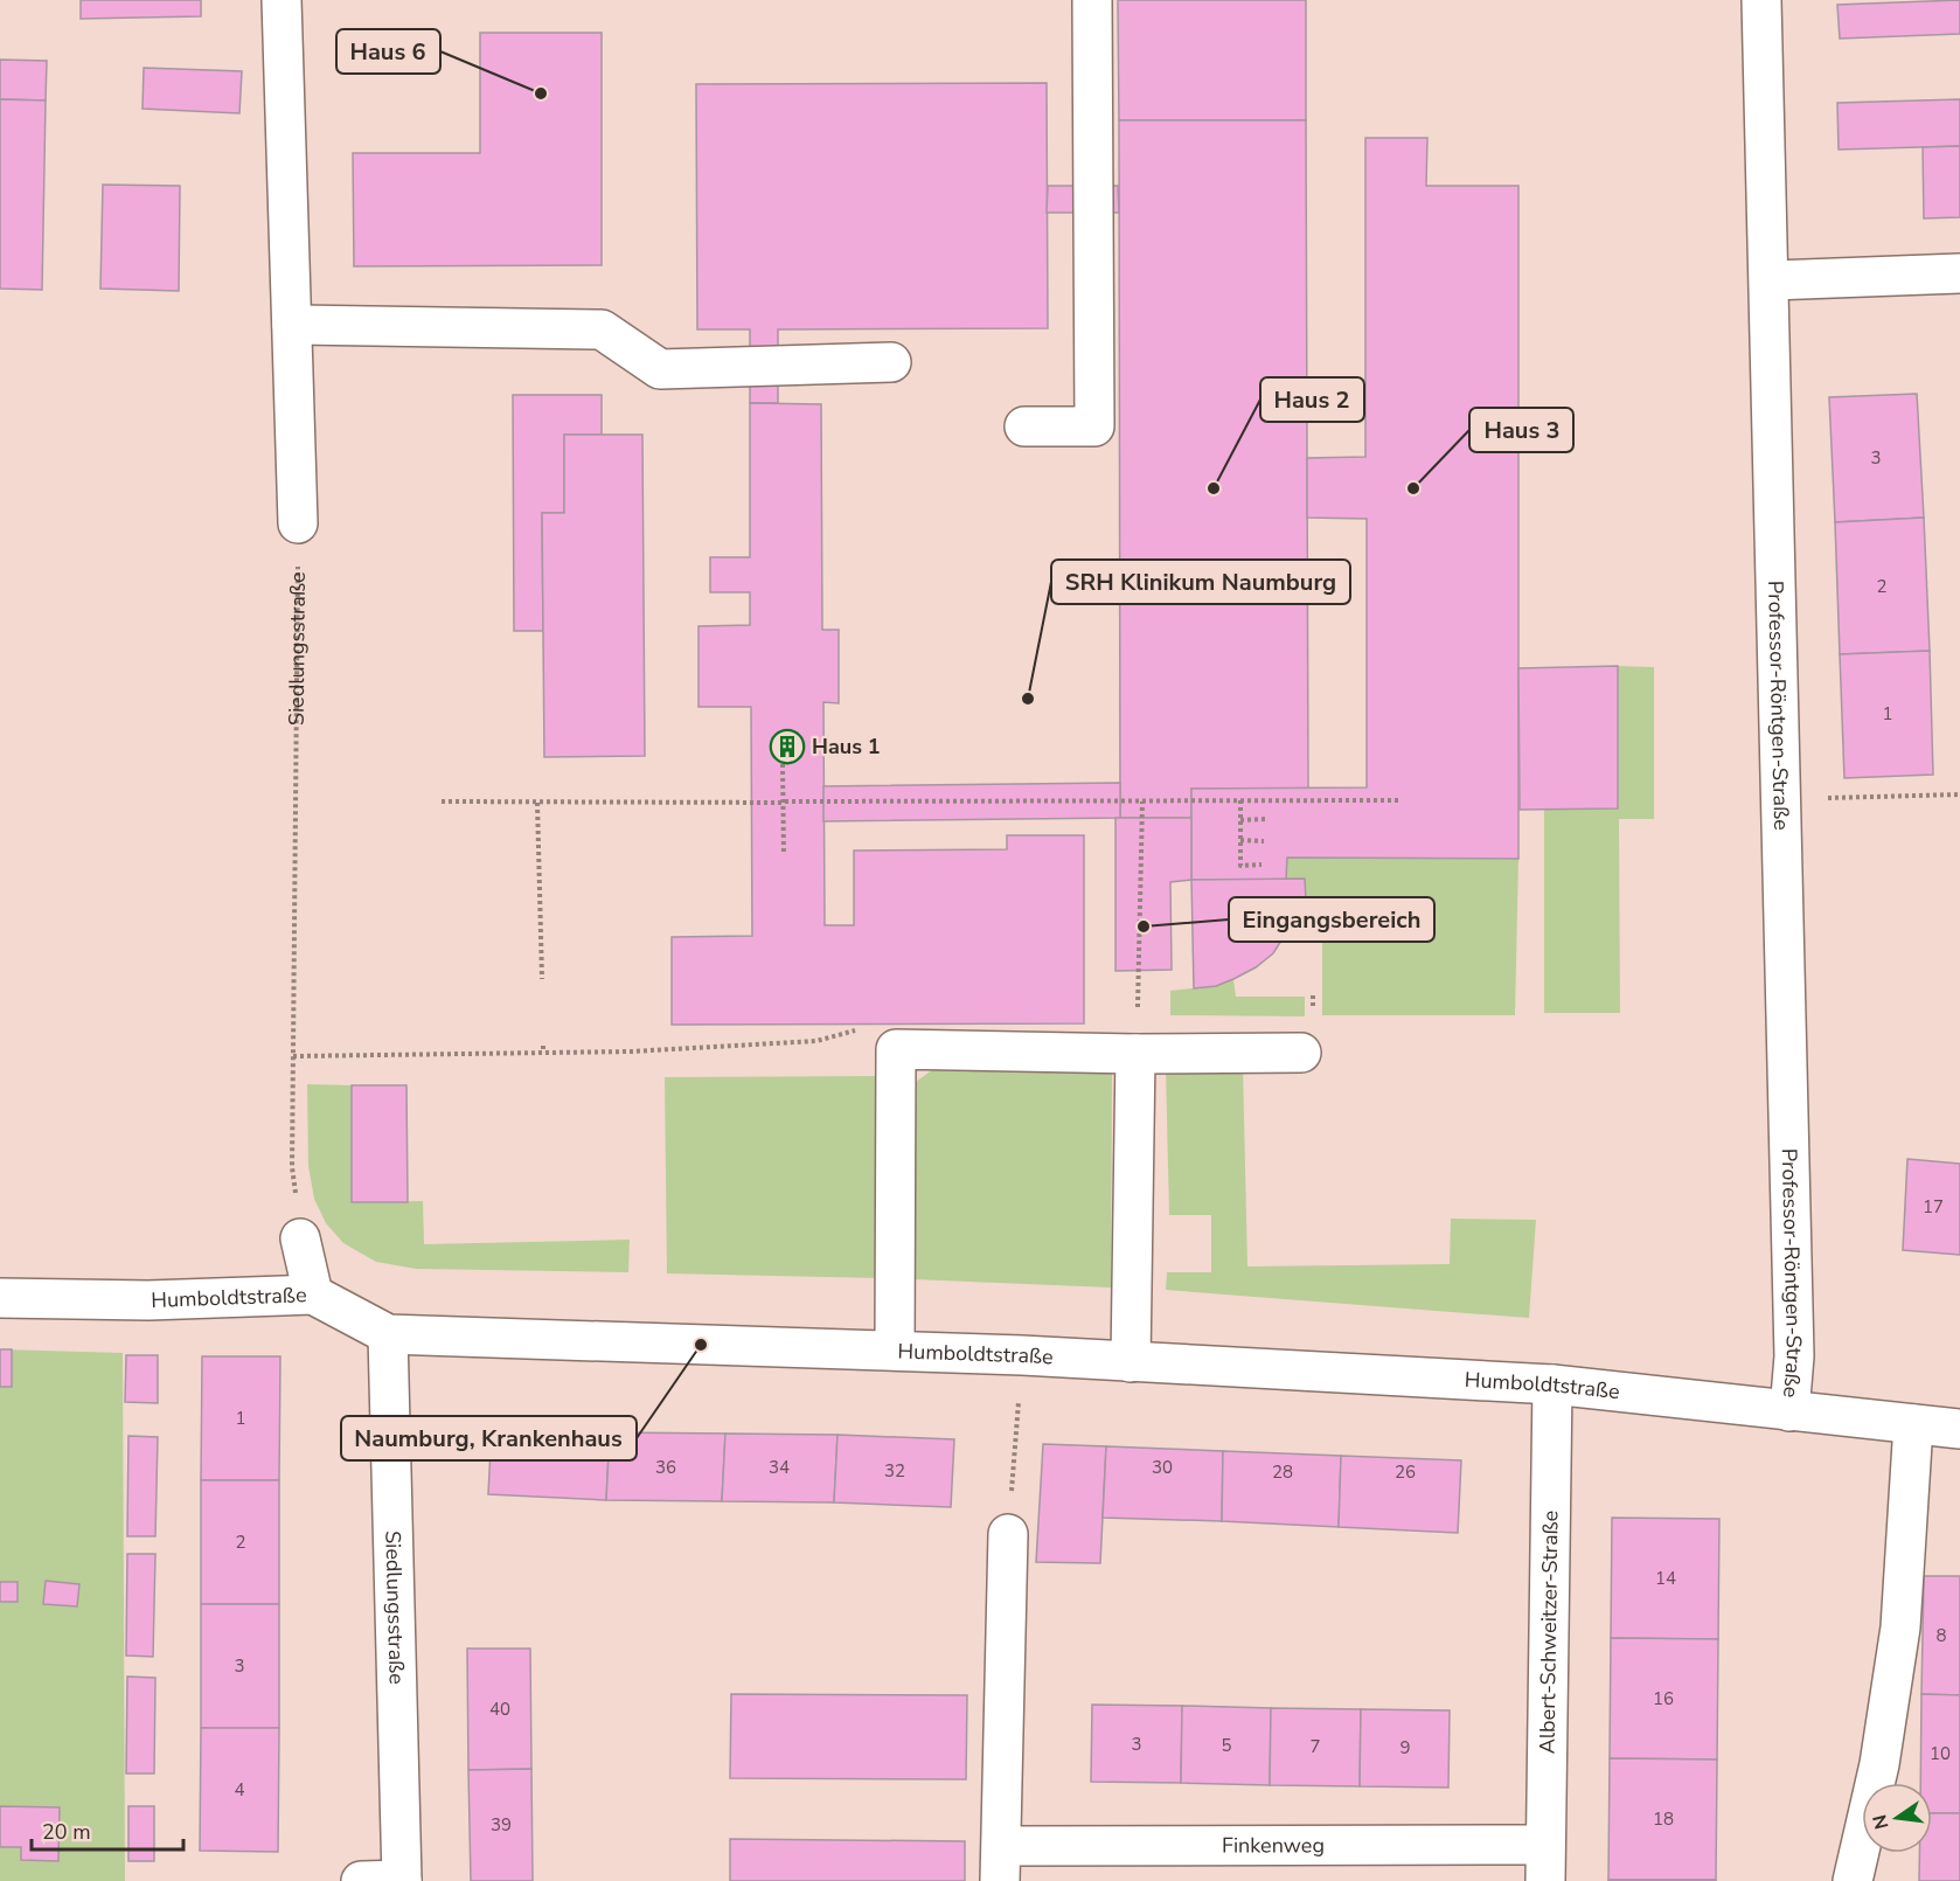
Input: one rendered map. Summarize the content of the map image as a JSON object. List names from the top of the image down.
{
  "streets": {
    "street": [
      "Siedlungsstraße",
      "Professor-Röntgen-Straße",
      "Humboldtstraße",
      "Albert-Schweitzer-Straße",
      "Finkenweg"
    ]
  },
  "crossings": [
    ["Siedlungsstraße", "Humboldtstraße"],
    ["Professor-Röntgen-Straße", "Humboldtstraße"],
    ["Humboldtstraße", "Albert-Schweitzer-Straße"],
    ["Albert-Schweitzer-Straße", "Finkenweg"]
  ],
  "places": {
    "other": [
      "Haus 6",
      "Haus 2",
      "Haus 3",
      "SRH Klinikum Naumburg",
      "Eingangsbereich",
      "Naumburg, Krankenhaus"
    ],
    "building": ["Haus 1"]
  },
  "house_numbers": [
    "3",
    "2",
    "1",
    "17",
    "1",
    "36",
    "34",
    "30",
    "32",
    "28",
    "26",
    "2",
    "14",
    "8",
    "3",
    "16",
    "40",
    "3",
    "5",
    "7",
    "9",
    "10",
    "4",
    "18",
    "39"
  ],
  "scale_bar": "20 m",
  "north": "left"
}
